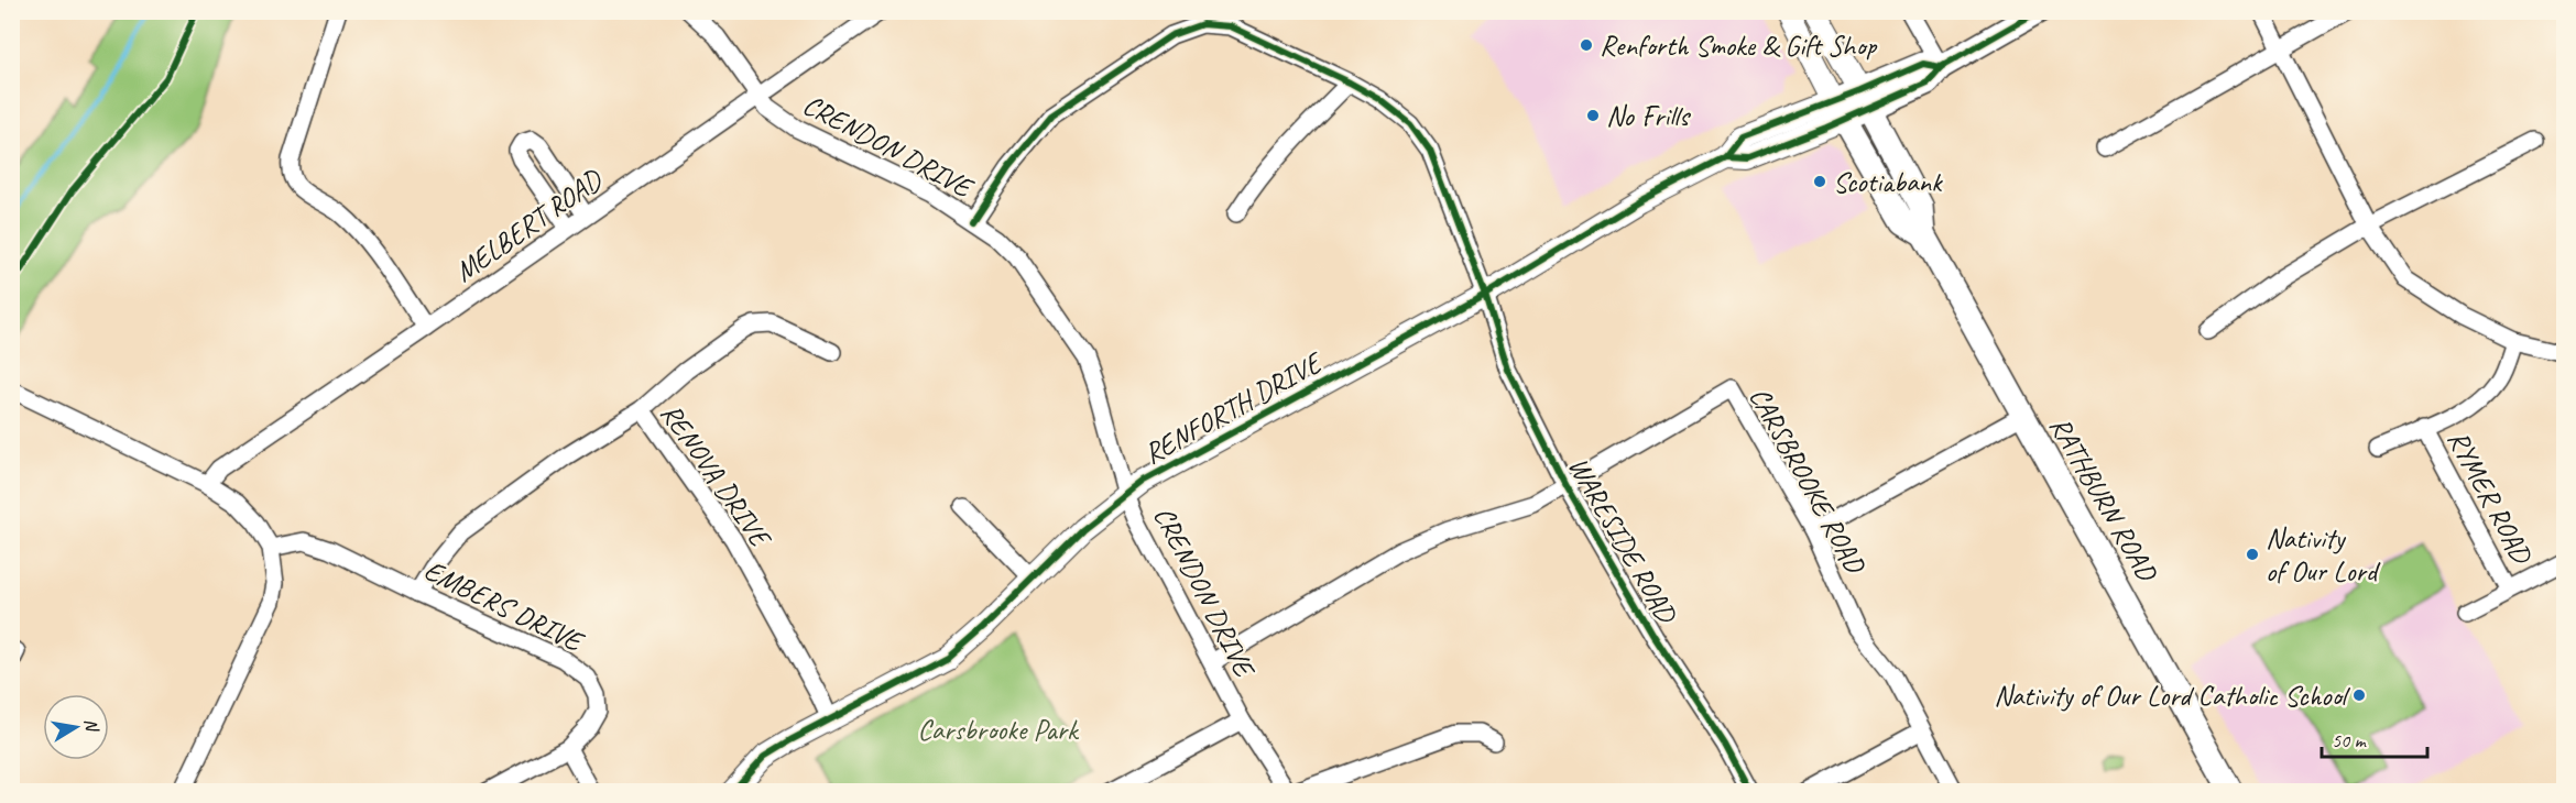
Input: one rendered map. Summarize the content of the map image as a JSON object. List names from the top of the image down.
{
  "streets": {
    "main road": ["RENFORTH DRIVE", "RATHBURN ROAD"],
    "street": [
      "CRENDON DRIVE",
      "MELBERT ROAD",
      "RENOVA DRIVE",
      "CARSBROOKE ROAD",
      "RYMER ROAD",
      "WARESIDE ROAD",
      "EMBERS DRIVE"
    ]
  },
  "crossings": [
    ["CRENDON DRIVE", "MELBERT ROAD"],
    ["CRENDON DRIVE", "RENFORTH DRIVE"],
    ["CRENDON DRIVE", "CARSBROOKE ROAD"],
    ["CRENDON DRIVE", "WARESIDE ROAD"],
    ["RENFORTH DRIVE", "RENOVA DRIVE"],
    ["RENFORTH DRIVE", "RATHBURN ROAD"],
    ["RENFORTH DRIVE", "WARESIDE ROAD"],
    ["RENOVA DRIVE", "EMBERS DRIVE"],
    ["CARSBROOKE ROAD", "WARESIDE ROAD"]
  ],
  "parks": ["Carsbrooke Park"],
  "places": [
    "Renforth Smoke & Gift Shop",
    "No Frills",
    "Scotiabank",
    "Nativity of Our Lord",
    "Nativity of Our Lord Catholic School"
  ],
  "scale_bar": "50 m",
  "north": "right"
}
